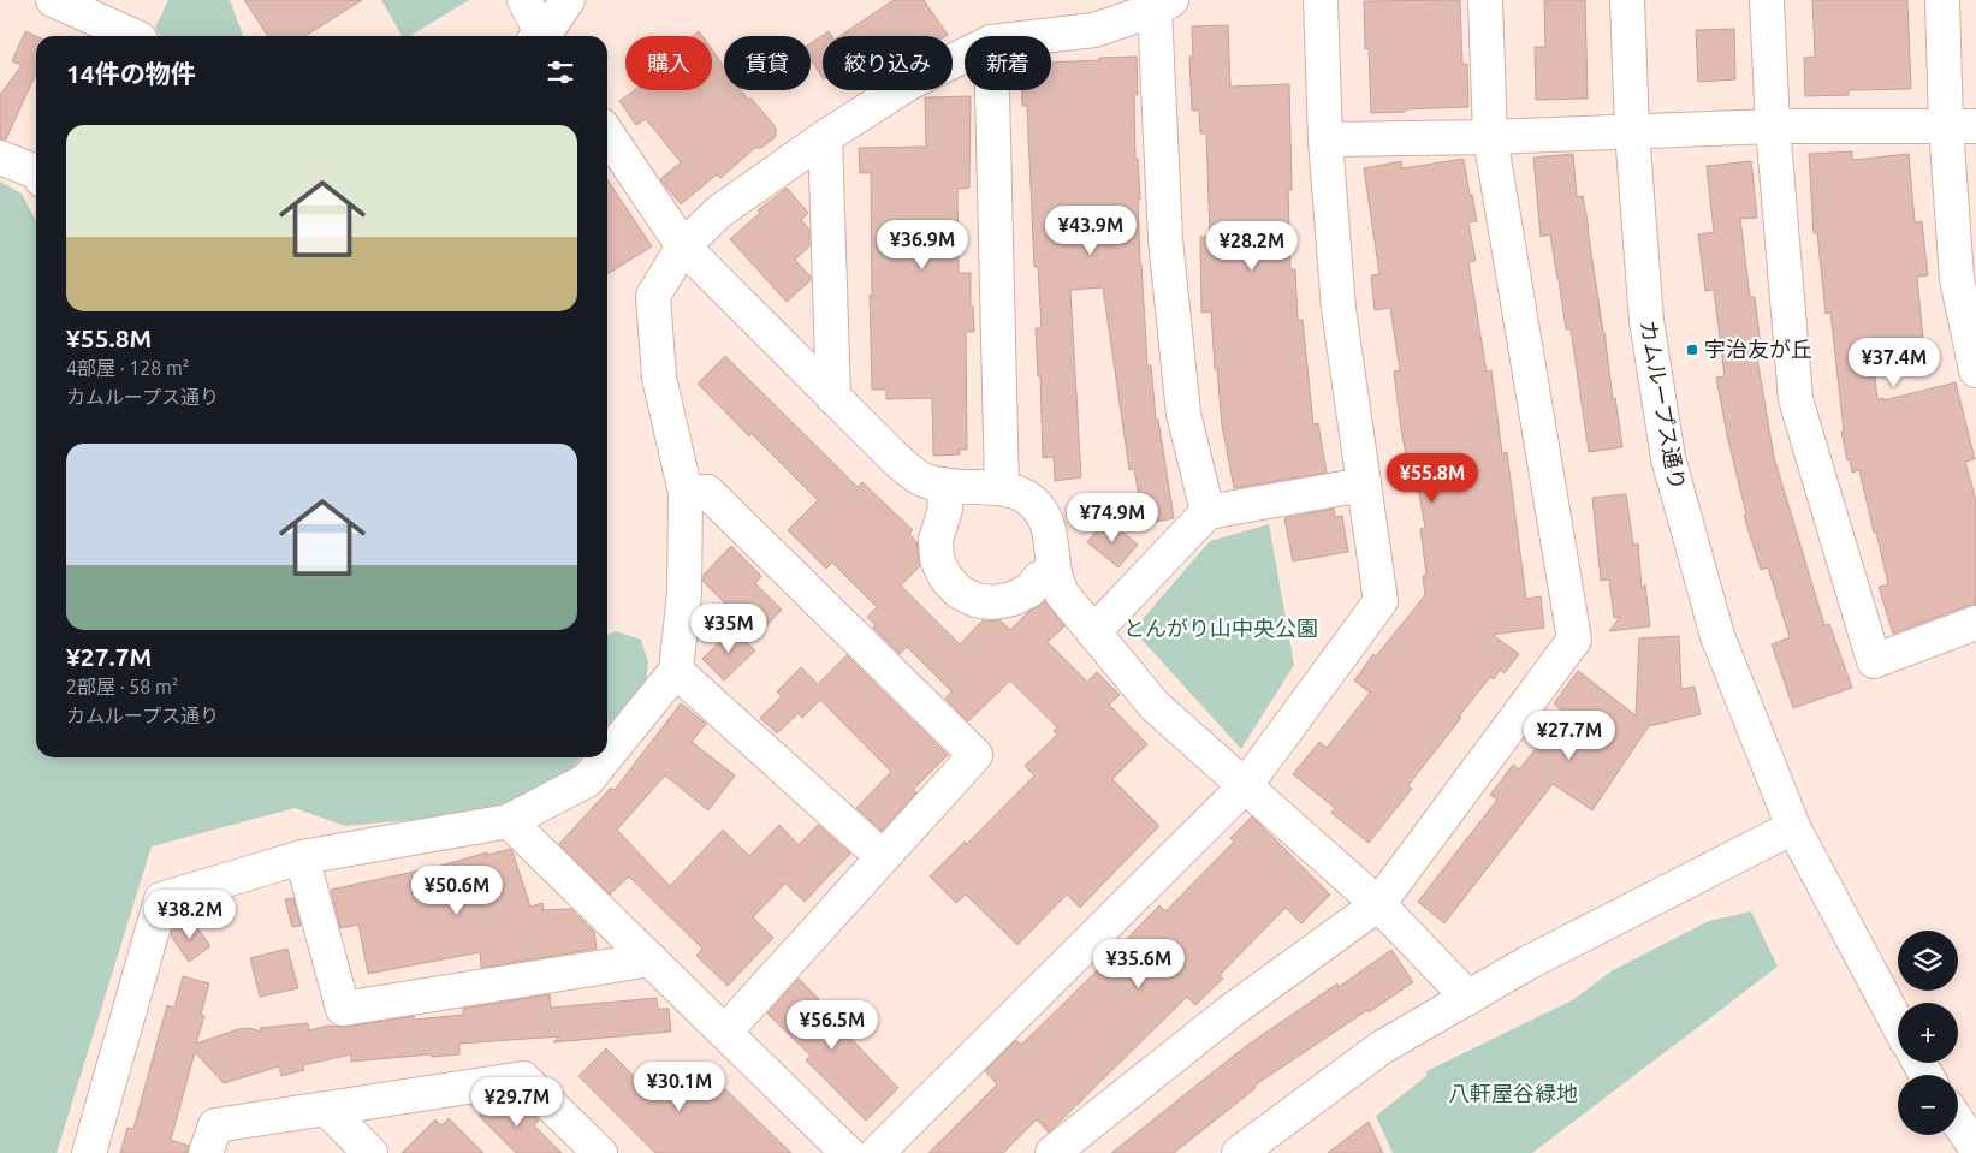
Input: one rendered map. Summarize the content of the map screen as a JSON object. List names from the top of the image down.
{
  "streets": {
    "street": ["カムループス通り"]
  },
  "parks": ["とんがり山中央公園", "八軒屋谷緑地"],
  "places": {
    "transit": ["宇治友が丘"]
  },
  "page": {
    "chip": [
      "購入",
      "賃貸",
      "絞り込み",
      "新着"
    ],
    "heading": "14件の物件",
    "list": [
      {
        "name": "¥55.8M",
        "note": "4部屋 · 128 m² · カムループス通り"
      },
      {
        "name": "¥27.7M",
        "note": "2部屋 · 58 m² · カムループス通り"
      }
    ],
    "price": [
      "¥43.9M",
      "¥36.9M",
      "¥28.2M",
      "¥37.4M",
      "¥55.8M",
      "¥74.9M",
      "¥35M",
      "¥27.7M",
      "¥50.6M",
      "¥38.2M",
      "¥35.6M",
      "¥56.5M",
      "¥30.1M",
      "¥29.7M"
    ],
    "map_buttons": ["+", "−"]
  }
}
